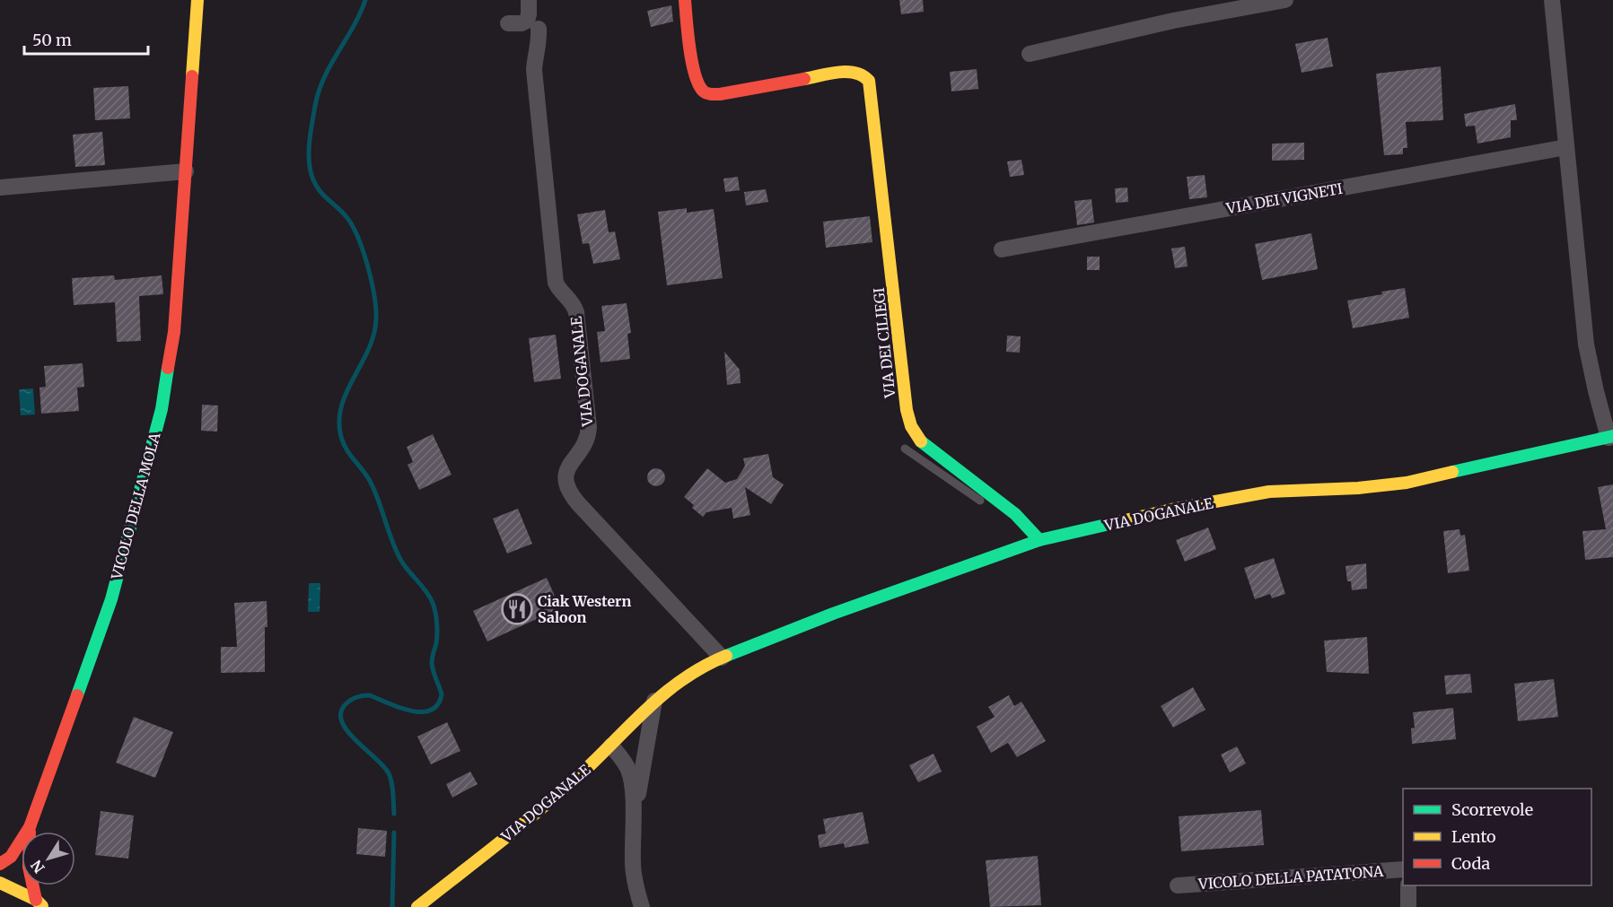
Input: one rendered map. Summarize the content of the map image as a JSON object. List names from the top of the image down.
{
  "streets": {
    "street": [
      "VIA DEI VIGNETI",
      "VIA DEI CILIEGI",
      "VIA DOGANALE",
      "VICOLO DELLA MOLA",
      "VICOLO DELLA PATATONA"
    ]
  },
  "crossings": [
    ["VIA DEI CILIEGI", "VIA DOGANALE"]
  ],
  "places": {
    "restaurant": ["Ciak Western Saloon"]
  },
  "legend": ["Scorrevole", "Lento", "Coda"],
  "scale_bar": "50 m",
  "north": "bottom left"
}
